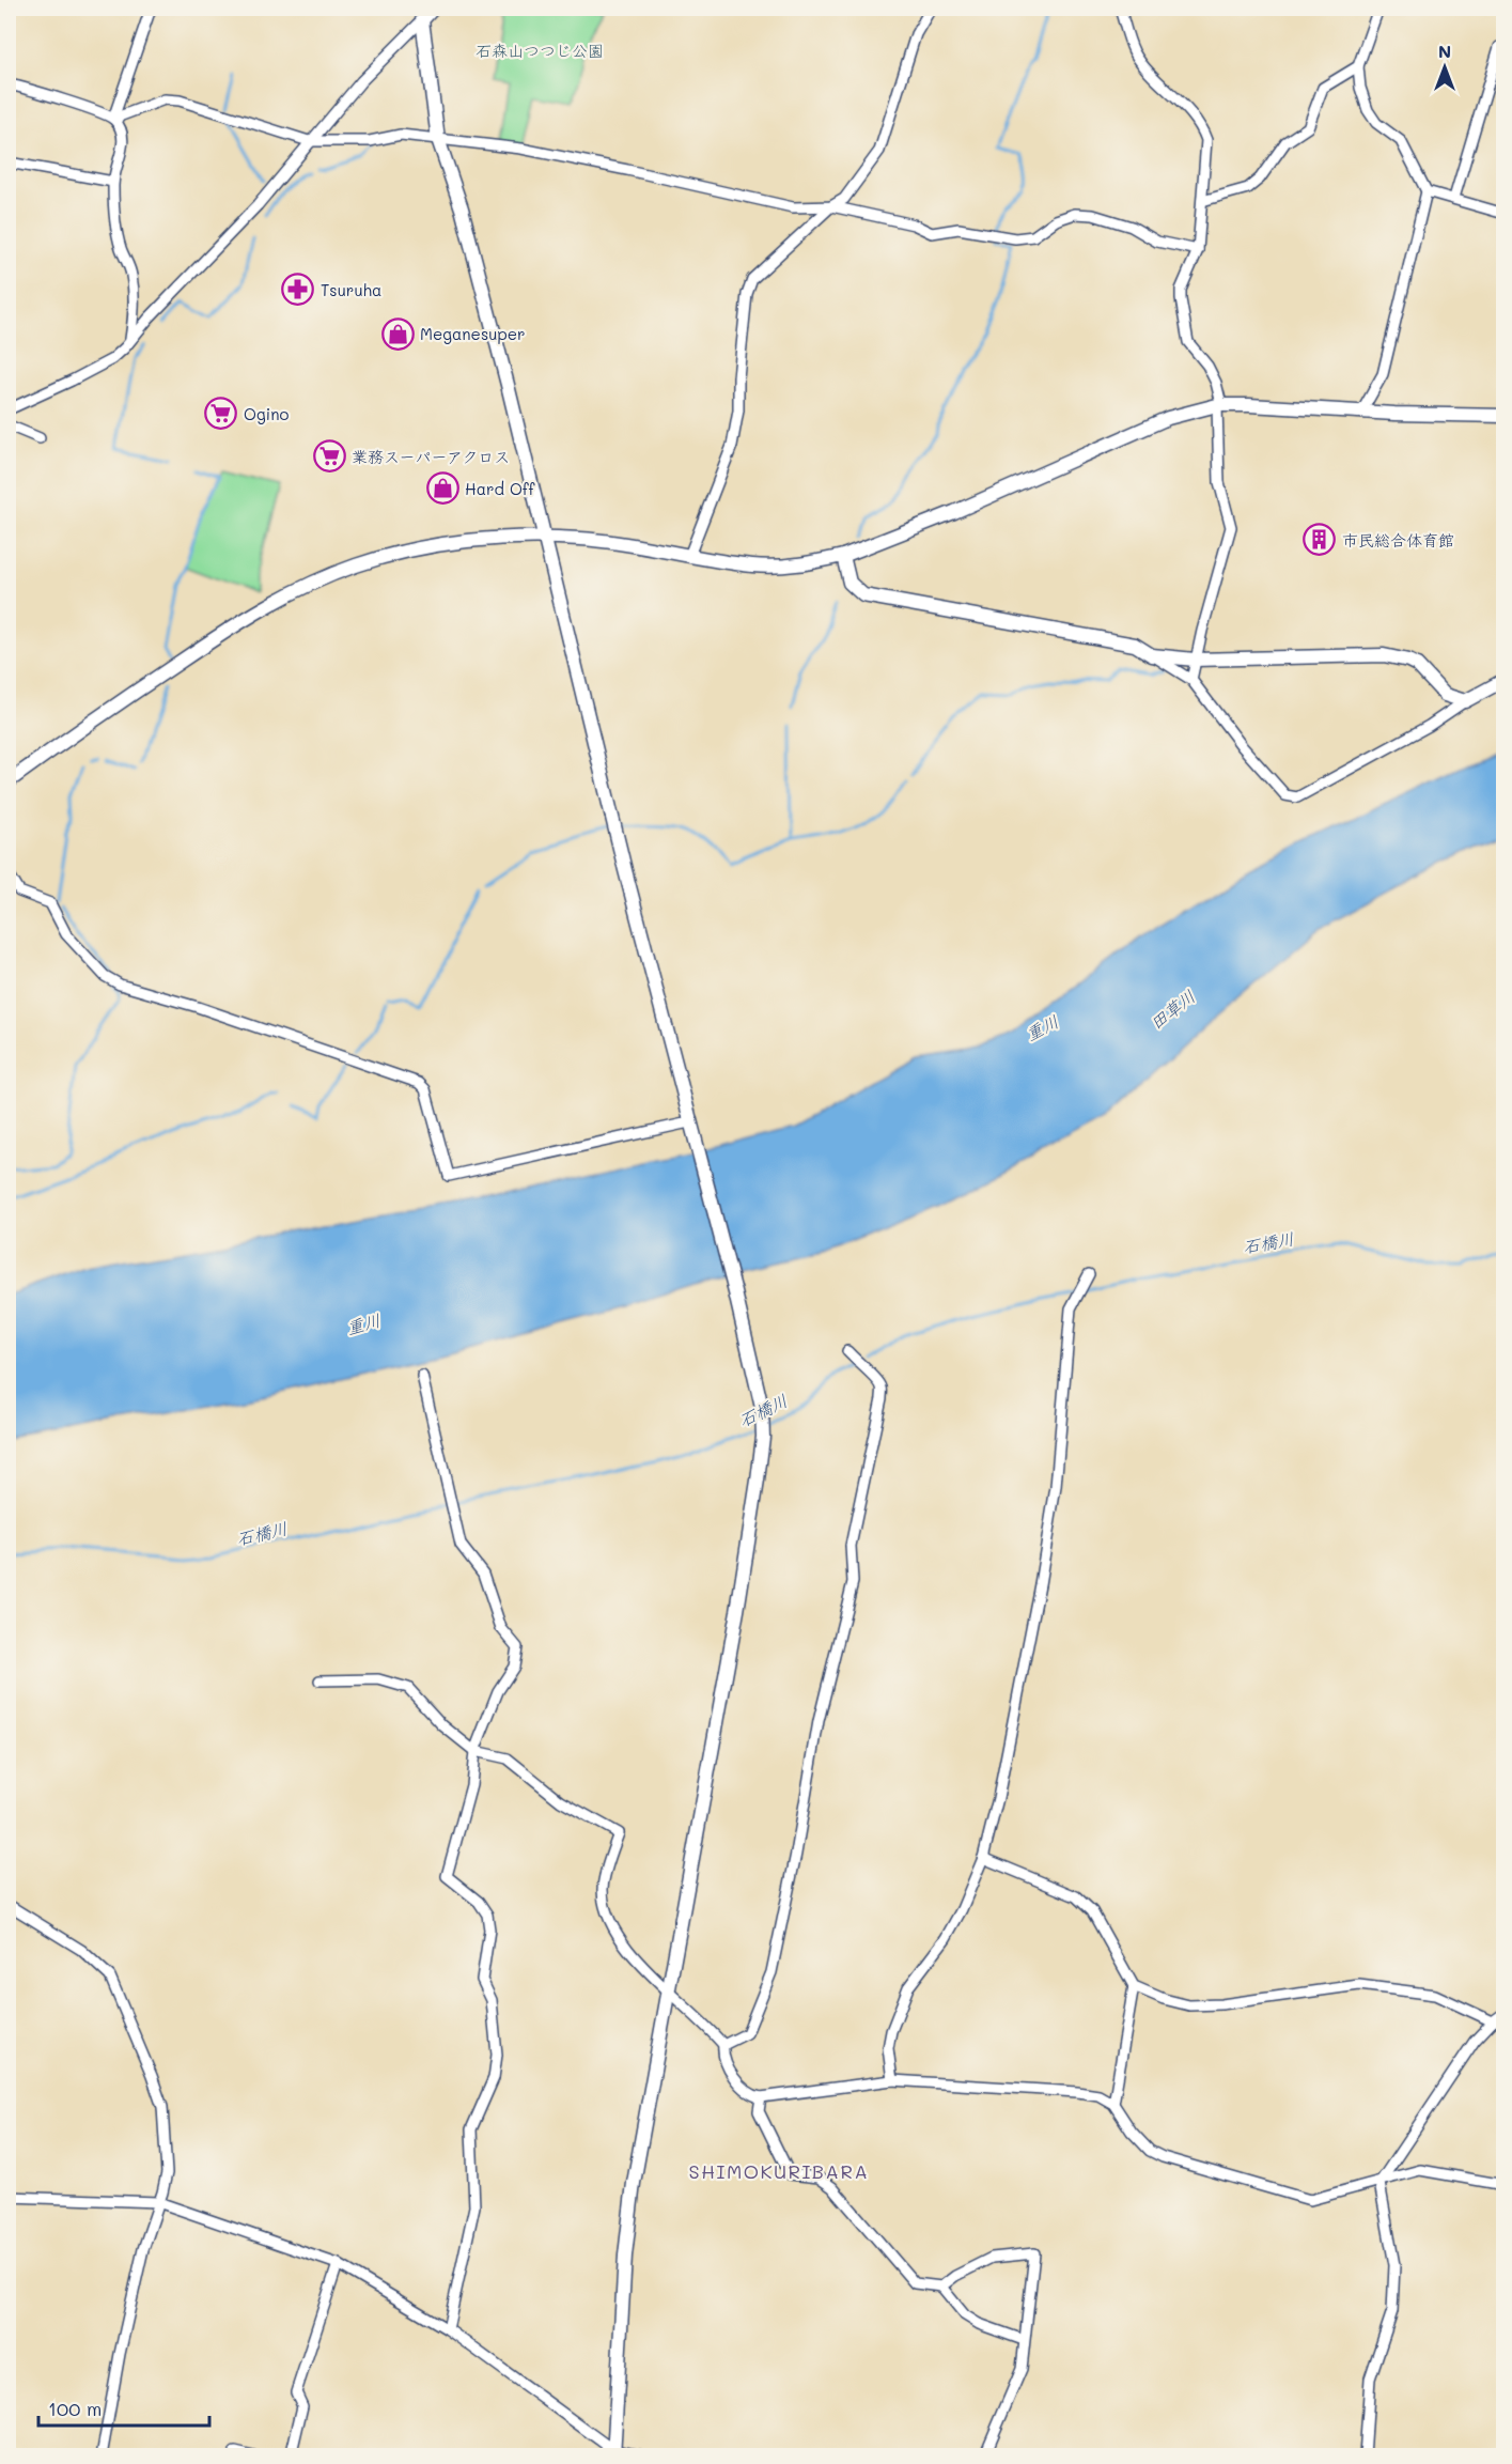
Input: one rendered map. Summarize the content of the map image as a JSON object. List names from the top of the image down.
{
  "districts": ["SHIMOKURIBARA"],
  "water": ["田草川", "重川", "石橋川"],
  "parks": ["石森山つつじ公園"],
  "places": {
    "pharmacy": ["Tsuruha"],
    "shop": ["Meganesuper", "Hard Off"],
    "supermarket": ["Ogino", "業務スーパーアクロス"],
    "building": ["市民総合体育館"]
  },
  "scale_bar": "100 m",
  "north": "top"
}
